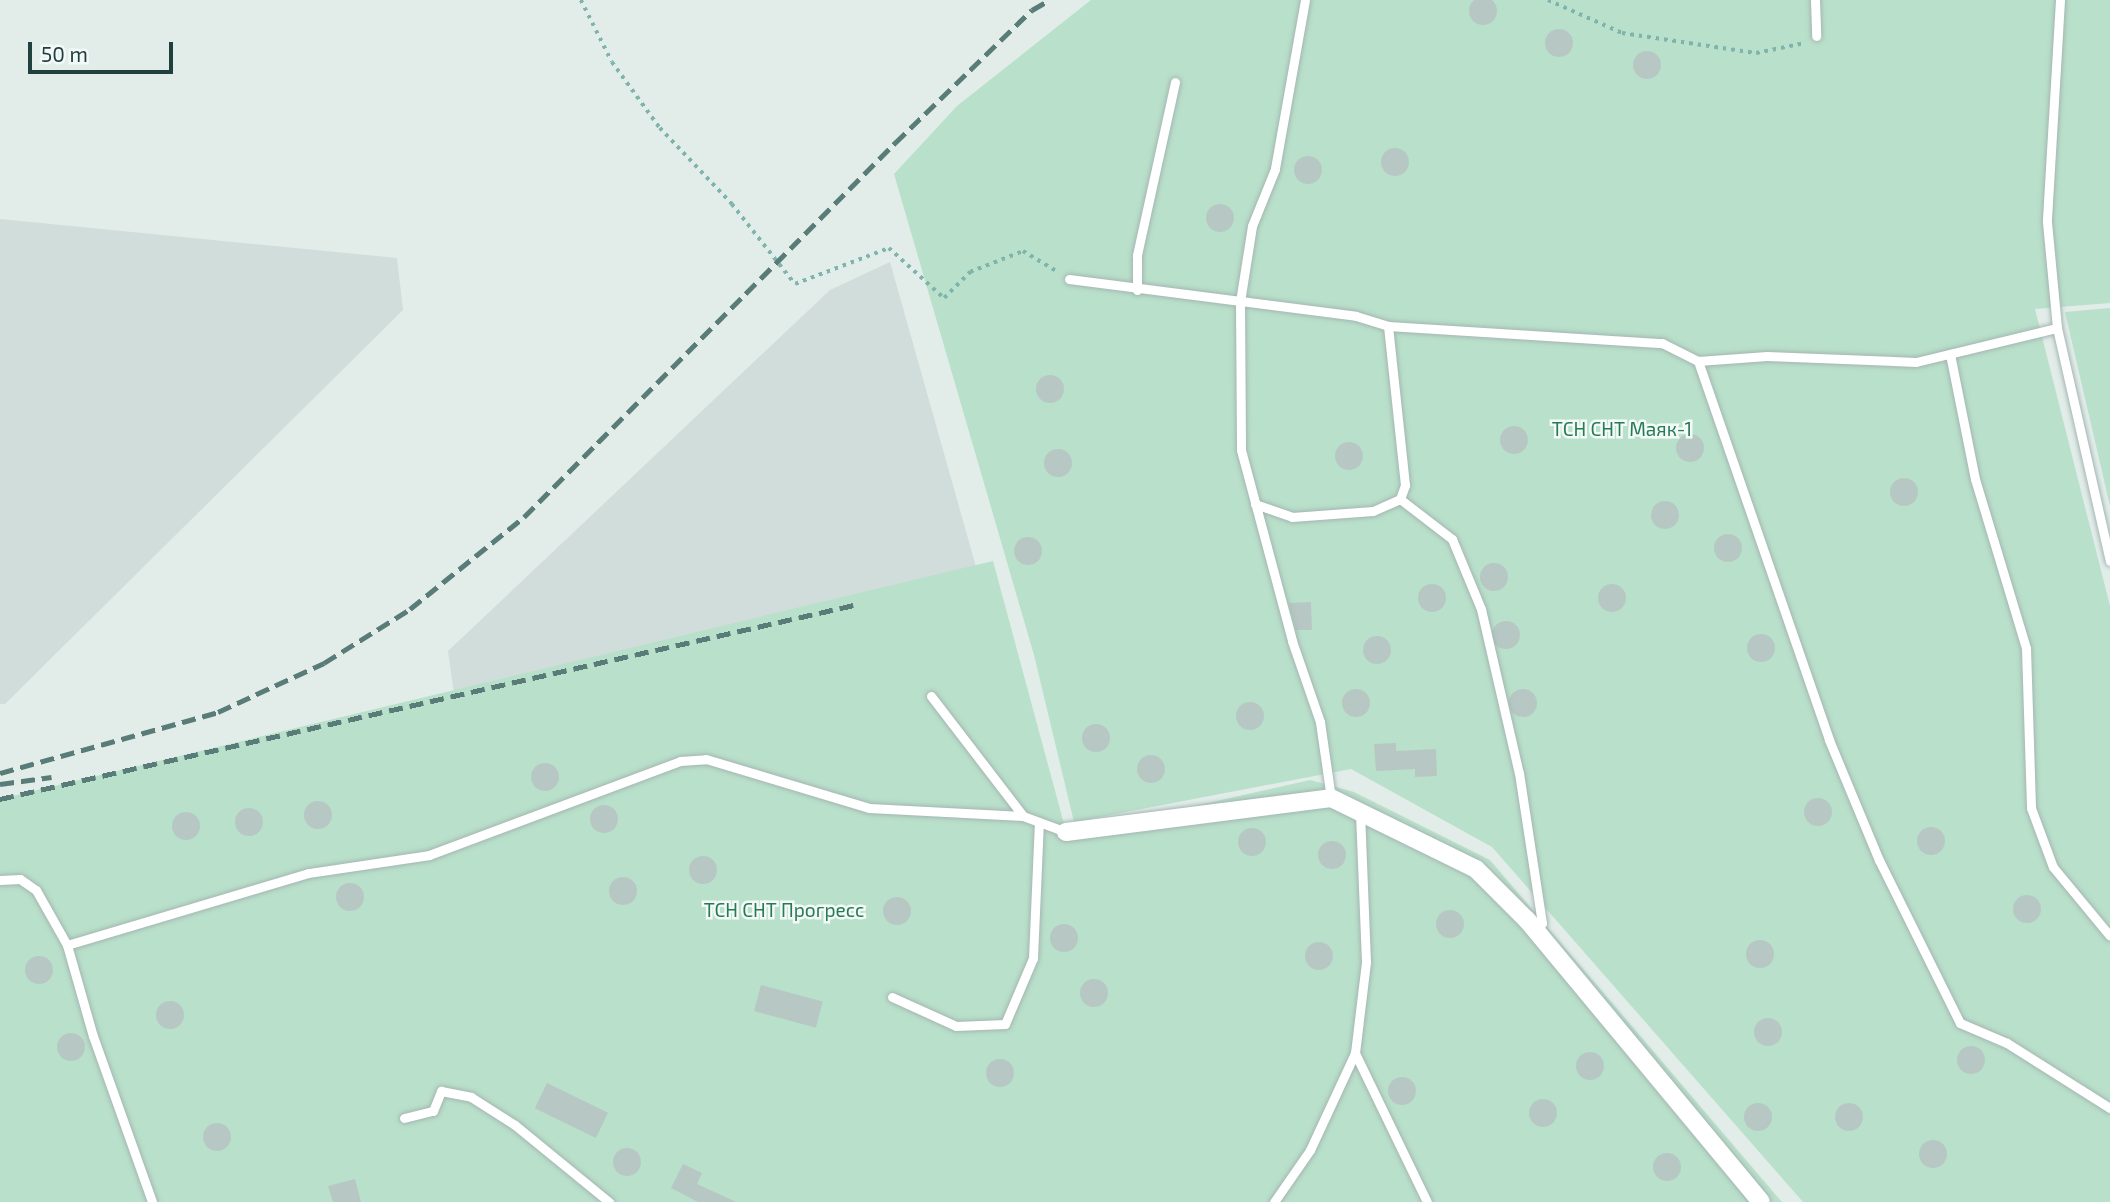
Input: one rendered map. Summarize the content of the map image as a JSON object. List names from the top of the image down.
{
  "parks": ["ТСН СНТ Маяк-1", "ТСН СНТ Прогресс"],
  "scale_bar": "50 m"
}
